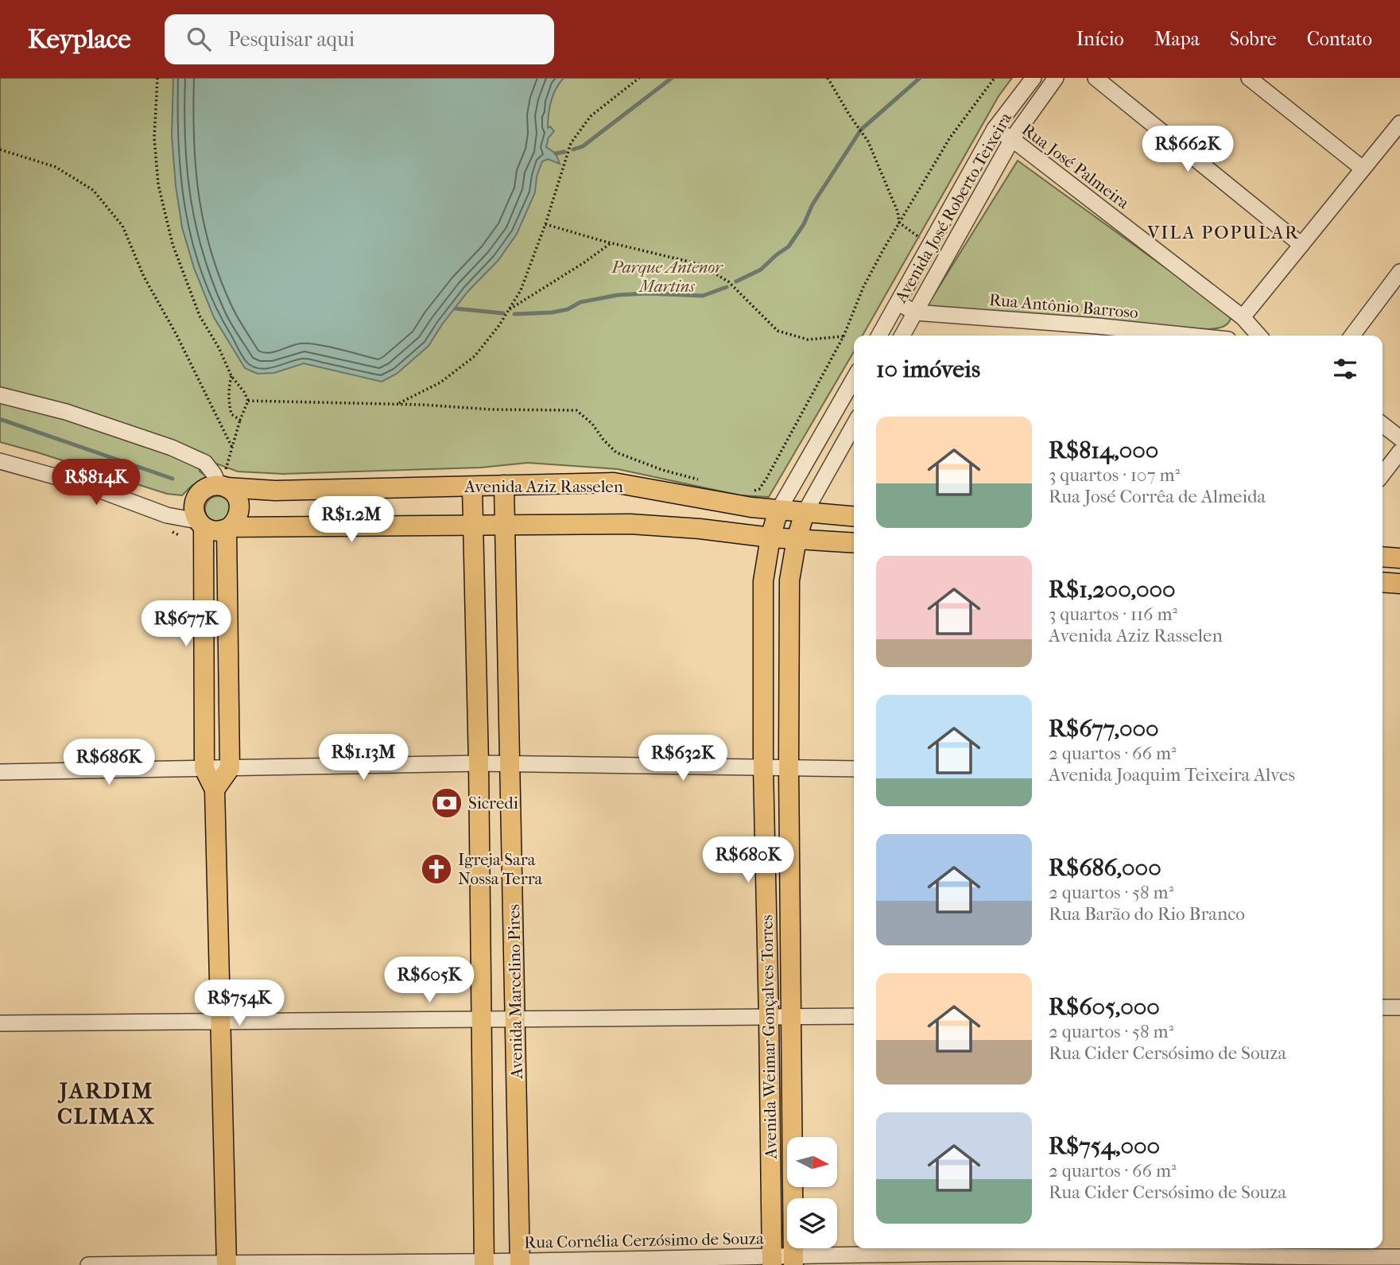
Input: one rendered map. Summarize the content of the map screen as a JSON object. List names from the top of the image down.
{
  "streets": {
    "main road": ["Avenida Aziz Rasselen", "Avenida Marcelino Pires", "Avenida Weimar Gonçalves Torres"],
    "street": [
      "Rua José Palmeira",
      "Avenida José Roberto Teixeira",
      "Rua Antônio Barroso",
      "Rua Cornélia Cerzósimo de Souza"
    ]
  },
  "crossings": [
    ["Rua José Palmeira", "Avenida José Roberto Teixeira"],
    ["Avenida José Roberto Teixeira", "Rua Antônio Barroso"],
    ["Avenida Aziz Rasselen", "Avenida Marcelino Pires"],
    ["Avenida Aziz Rasselen", "Avenida Weimar Gonçalves Torres"],
    ["Avenida Marcelino Pires", "Rua Cornélia Cerzósimo de Souza"],
    ["Avenida Weimar Gonçalves Torres", "Rua Cornélia Cerzósimo de Souza"]
  ],
  "districts": ["VILA POPULAR", "JARDIM CLIMAX"],
  "parks": ["Parque Antenor Martins"],
  "places": {
    "bank": ["Sicredi"],
    "church": ["Igreja Sara Nossa Terra"]
  },
  "north": "right",
  "page": {
    "header": "Keyplace",
    "search": "Pesquisar aqui",
    "nav": [
      "Início",
      "Mapa",
      "Sobre",
      "Contato"
    ],
    "price": [
      "R$662K",
      "R$814K",
      "R$1.2M",
      "R$677K",
      "R$1.13M",
      "R$632K",
      "R$686K",
      "R$680K",
      "R$605K",
      "R$754K"
    ],
    "heading": "10 imóveis",
    "list": [
      {
        "name": "R$814,000",
        "note": "3 quartos · 107 m² · Rua José Corrêa de Almeida"
      },
      {
        "name": "R$1,200,000",
        "note": "3 quartos · 116 m² · Avenida Aziz Rasselen"
      },
      {
        "name": "R$677,000",
        "note": "2 quartos · 66 m² · Avenida Joaquim Teixeira Alves"
      },
      {
        "name": "R$686,000",
        "note": "2 quartos · 58 m² · Rua Barão do Rio Branco"
      },
      {
        "name": "R$605,000",
        "note": "2 quartos · 58 m² · Rua Cider Cersósimo de Souza"
      },
      {
        "name": "R$754,000",
        "note": "2 quartos · 66 m² · Rua Cider Cersósimo de Souza"
      }
    ]
  }
}
